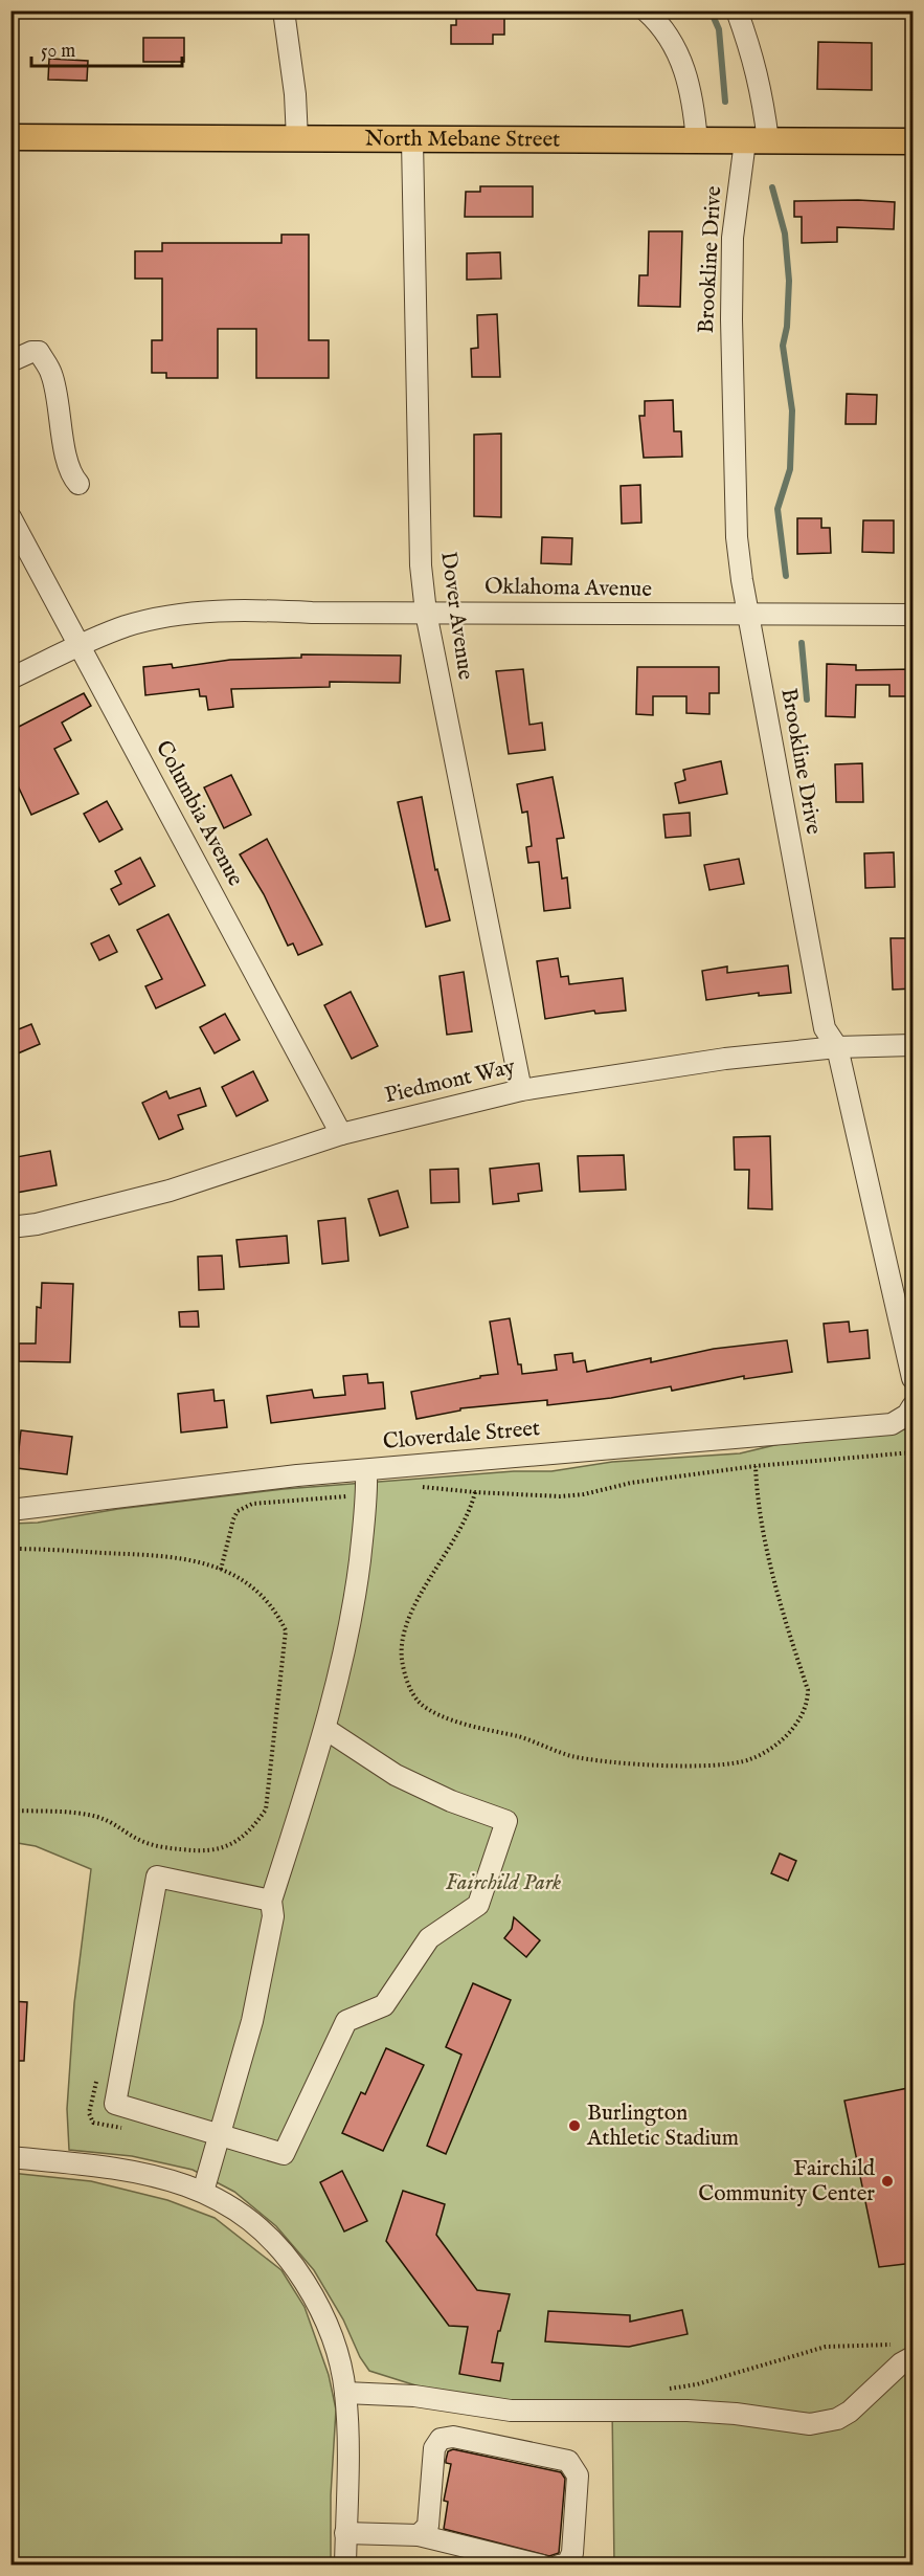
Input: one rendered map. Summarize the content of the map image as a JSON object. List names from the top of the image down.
{
  "streets": {
    "main road": ["North Mebane Street"],
    "street": [
      "Brookline Drive",
      "Oklahoma Avenue",
      "Dover Avenue",
      "Columbia Avenue",
      "Piedmont Way",
      "Cloverdale Street"
    ]
  },
  "crossings": [
    ["North Mebane Street", "Brookline Drive"],
    ["North Mebane Street", "Dover Avenue"],
    ["Brookline Drive", "Oklahoma Avenue"],
    ["Brookline Drive", "Piedmont Way"],
    ["Oklahoma Avenue", "Dover Avenue"],
    ["Oklahoma Avenue", "Columbia Avenue"],
    ["Dover Avenue", "Piedmont Way"],
    ["Columbia Avenue", "Piedmont Way"]
  ],
  "parks": ["Fairchild Park"],
  "places": ["Burlington Athletic Stadium", "Fairchild Community Center"],
  "scale_bar": "50 m"
}
